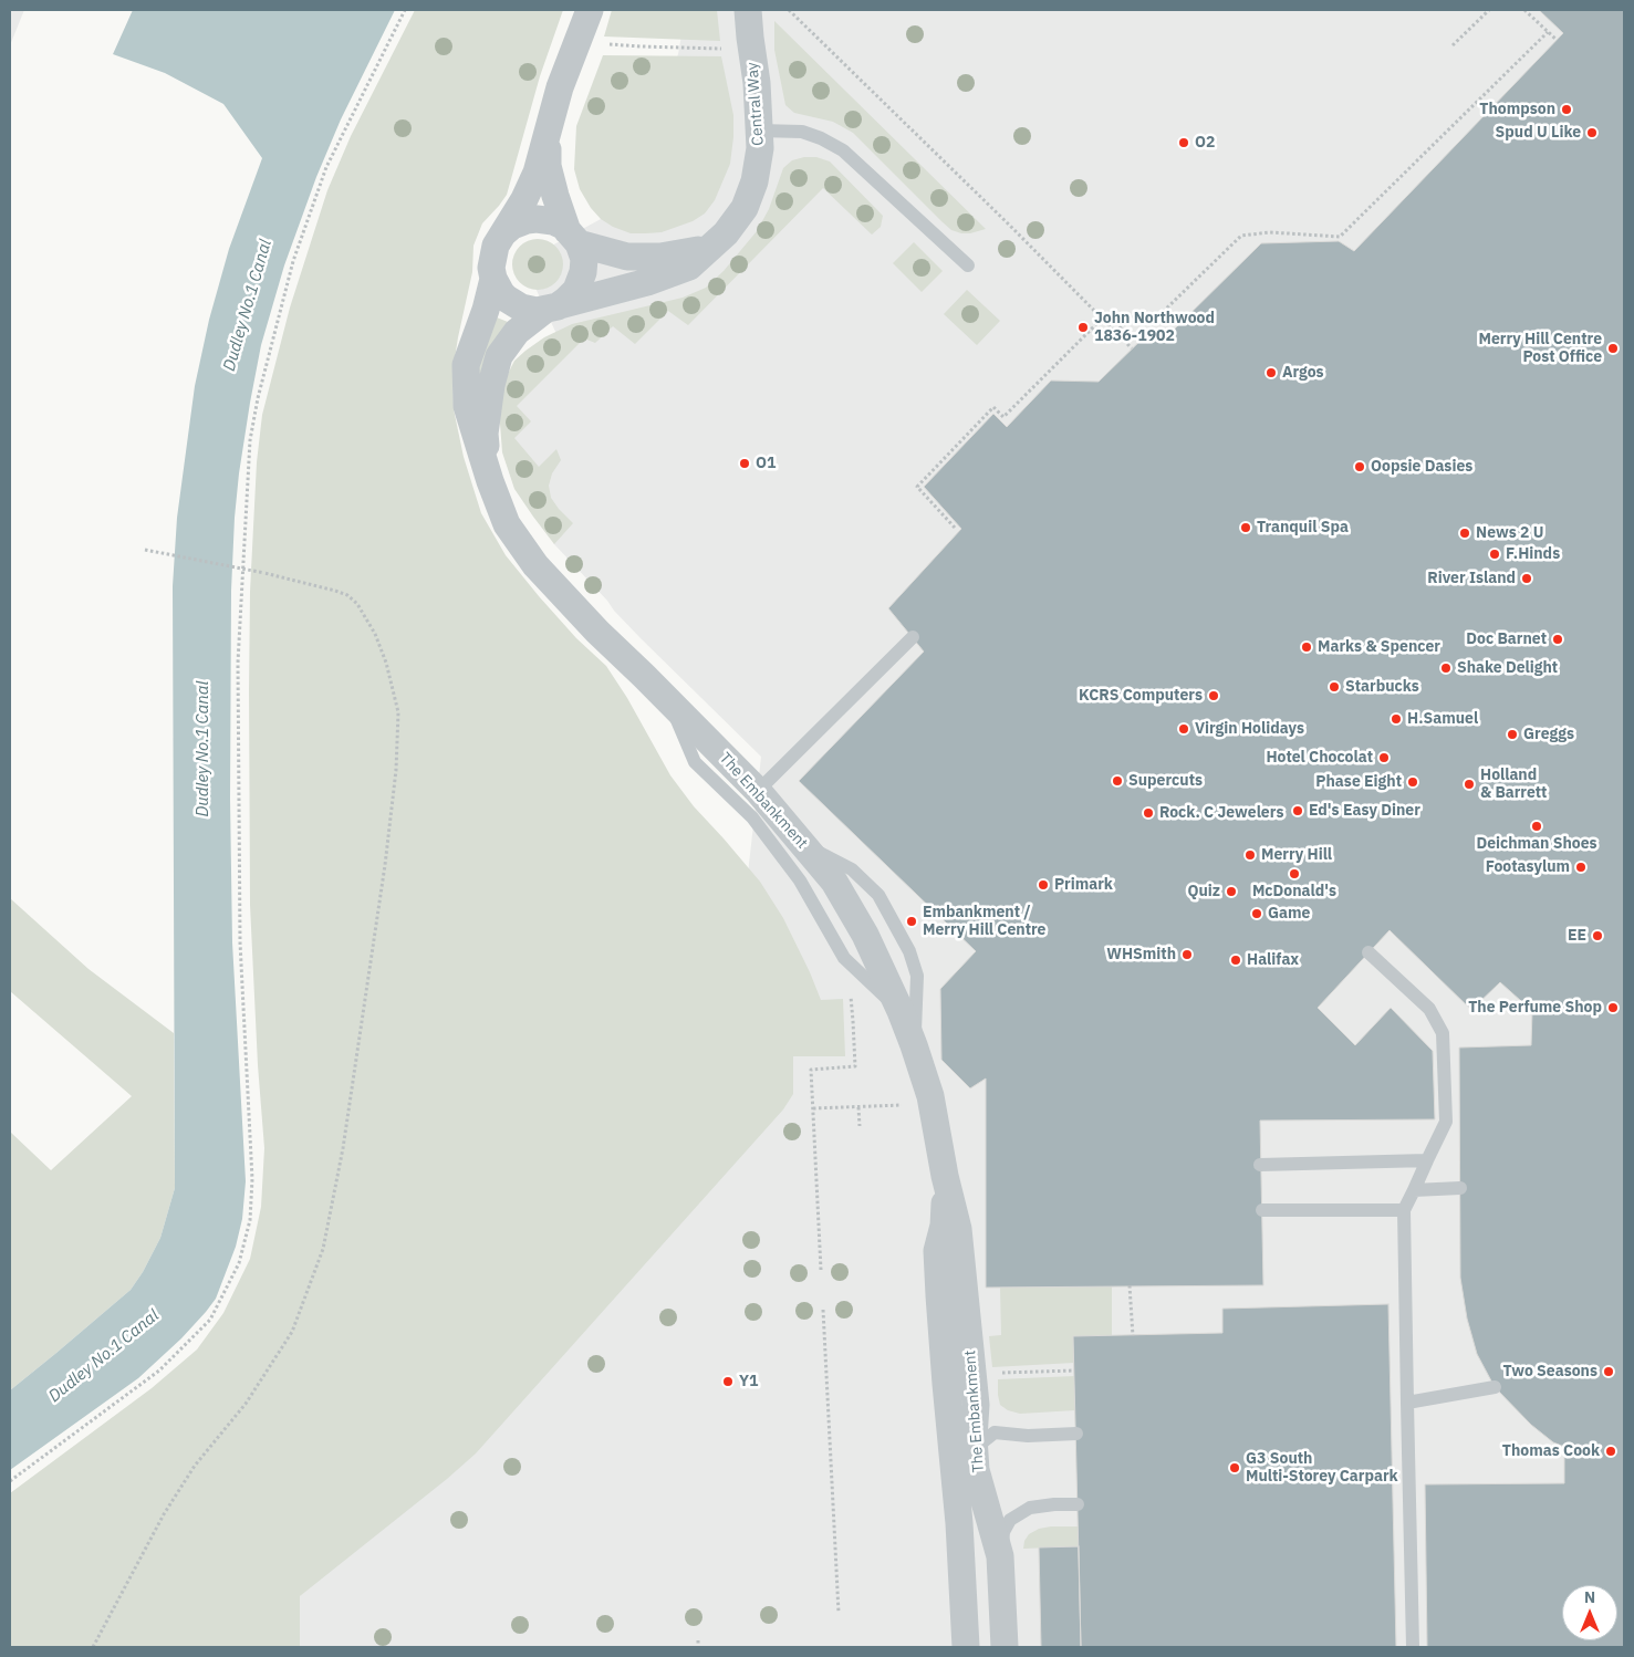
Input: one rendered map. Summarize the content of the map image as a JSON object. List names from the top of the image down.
{
  "streets": {
    "street": ["Central Way", "The Embankment"]
  },
  "crossings": [
    ["Central Way", "The Embankment"]
  ],
  "water": ["Dudley No.1 Canal"],
  "places": [
    "Thompson",
    "Spud U Like",
    "O2",
    "John Northwood 1836-1902",
    "Merry Hill Centre Post Office",
    "Argos",
    "O1",
    "Oopsie Dasies",
    "Tranquil Spa",
    "News 2 U",
    "F.Hinds",
    "River Island",
    "Doc Barnet",
    "Marks & Spencer",
    "Shake Delight",
    "Starbucks",
    "KCRS Computers",
    "H.Samuel",
    "Virgin Holidays",
    "Greggs",
    "Hotel Chocolat",
    "Supercuts",
    "Phase Eight",
    "Holland & Barrett",
    "Ed's Easy Diner",
    "Rock. C Jewelers",
    "Deichman Shoes",
    "Merry Hill",
    "Footasylum",
    "McDonald's",
    "Primark",
    "Quiz",
    "Game",
    "Embankment / Merry Hill Centre",
    "EE",
    "WHSmith",
    "Halifax",
    "The Perfume Shop",
    "Two Seasons",
    "Y1",
    "Thomas Cook",
    "G3 South Multi-Storey Carpark"
  ],
  "north": "top"
}
